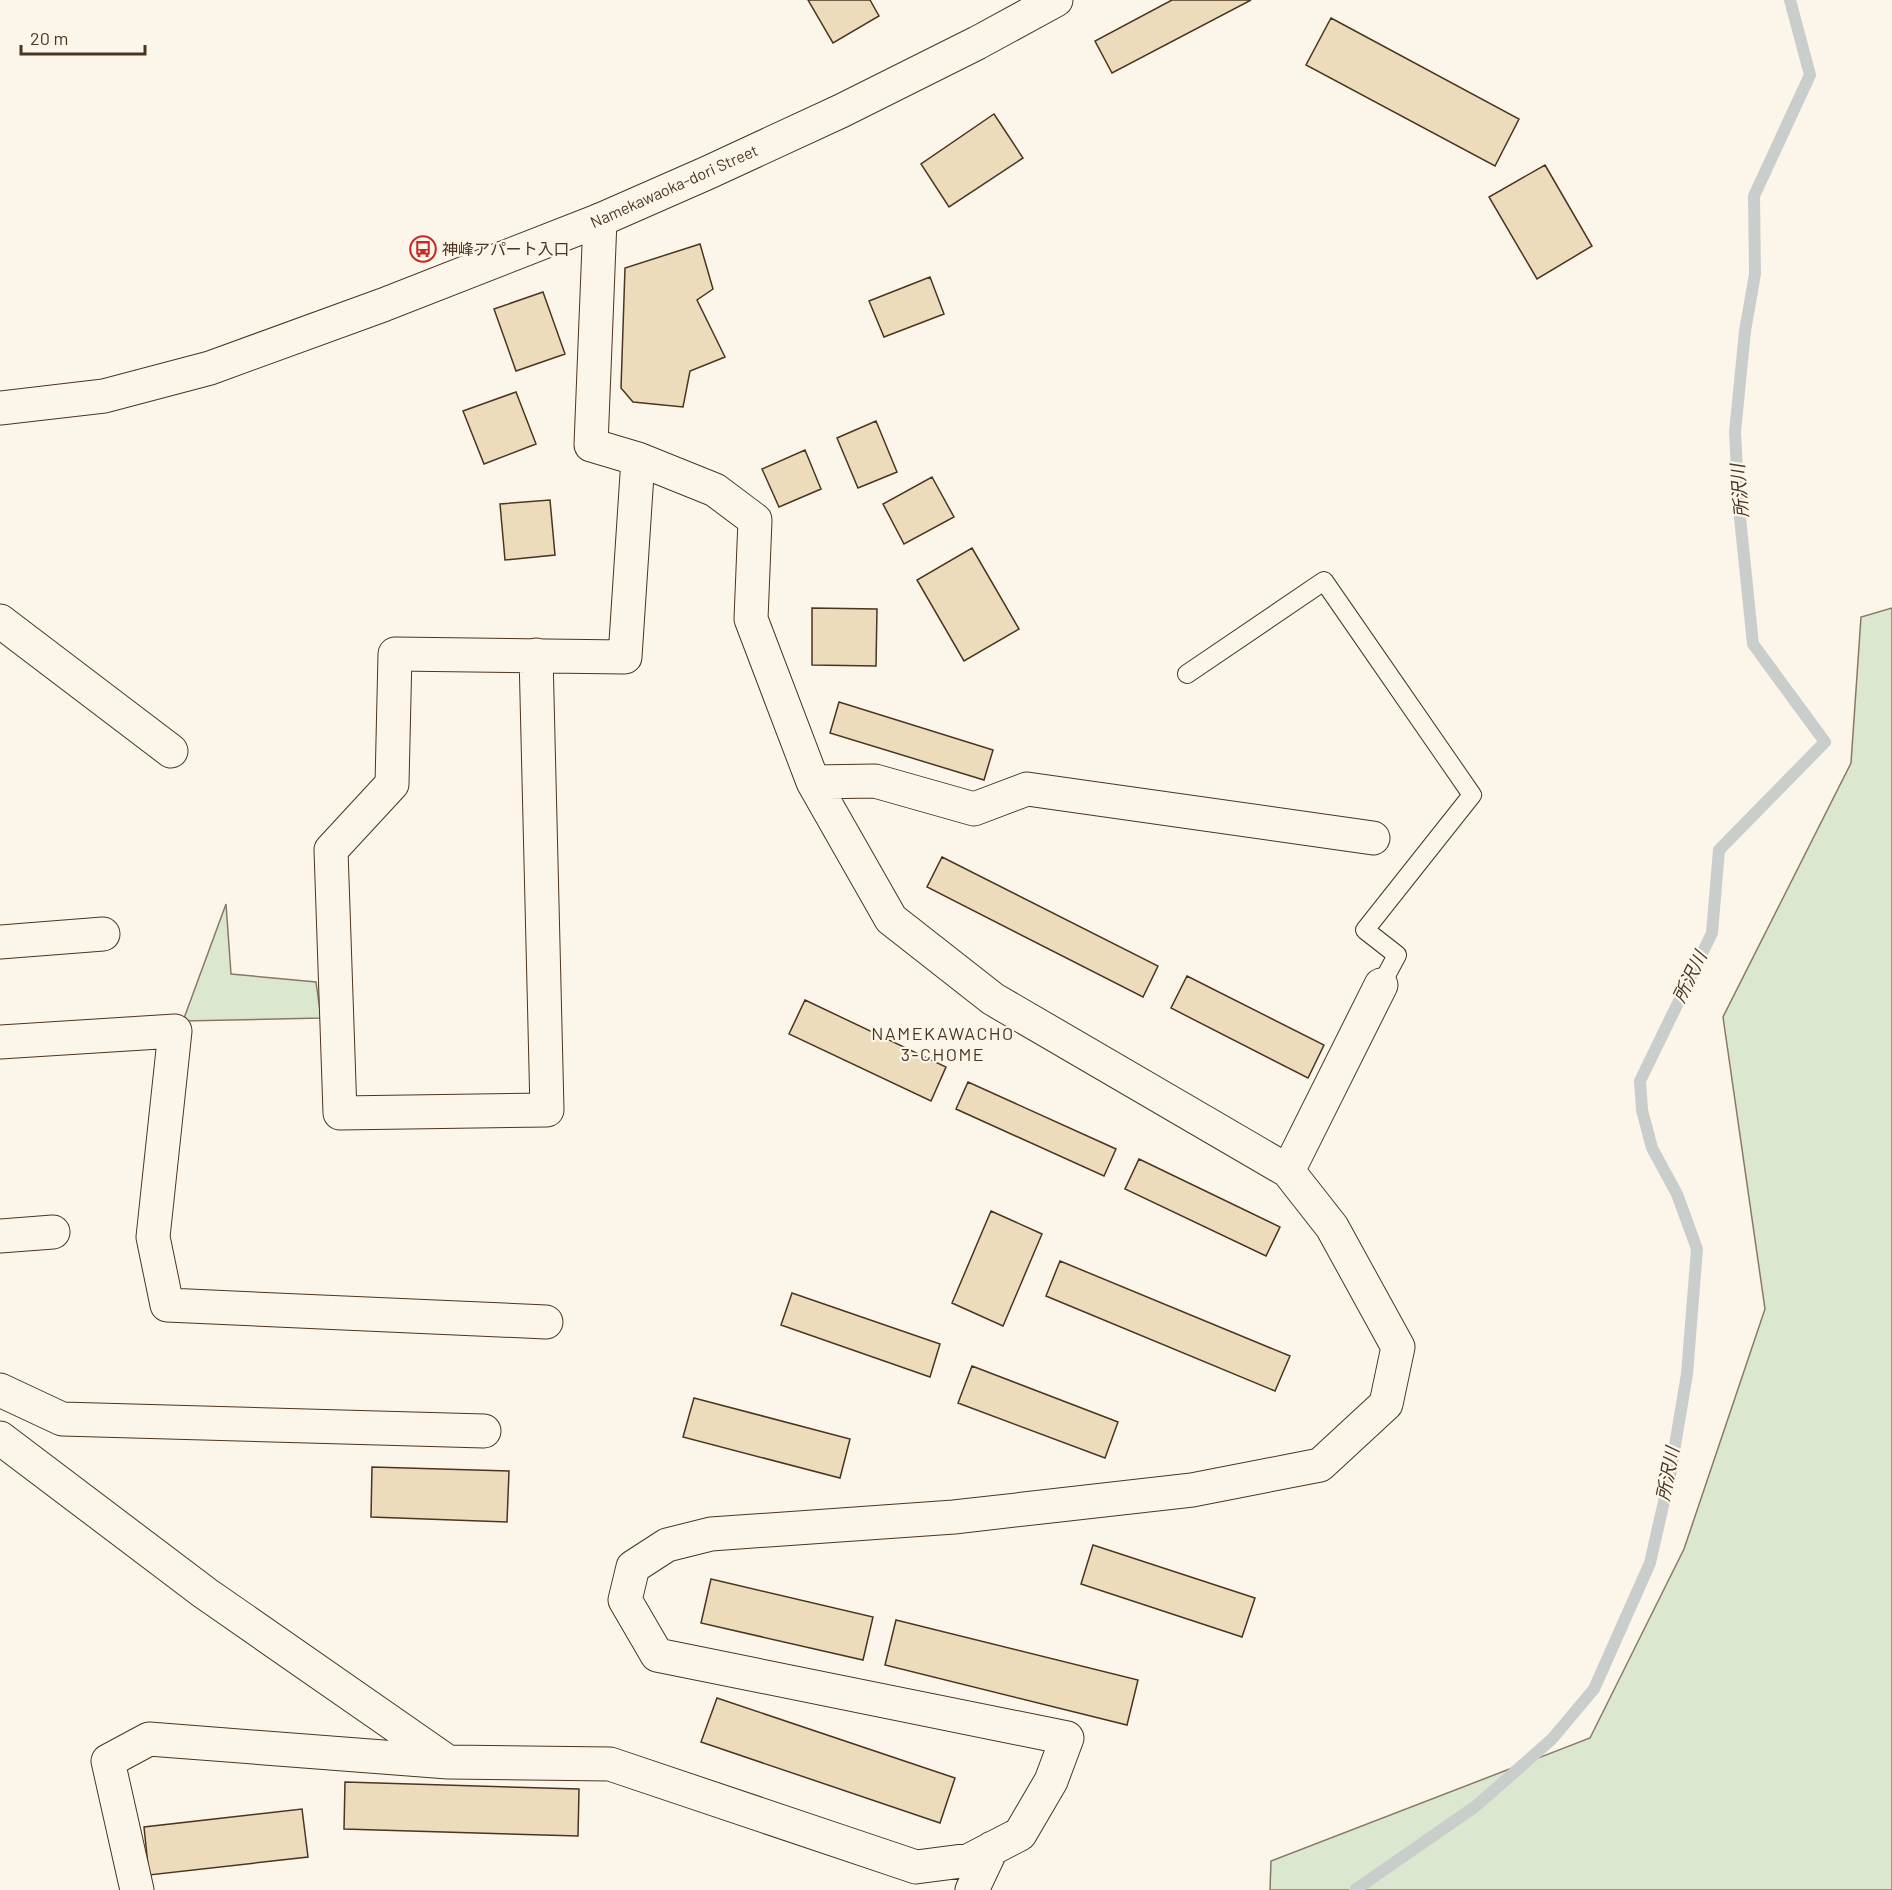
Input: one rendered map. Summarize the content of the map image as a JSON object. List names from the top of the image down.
{
  "streets": {
    "street": ["Namekawaoka-dori Street"]
  },
  "districts": ["NAMEKAWACHO 3-CHOME"],
  "water": ["所沢川"],
  "places": {
    "bus stop": ["神峰アパート入口"]
  },
  "scale_bar": "20 m"
}
